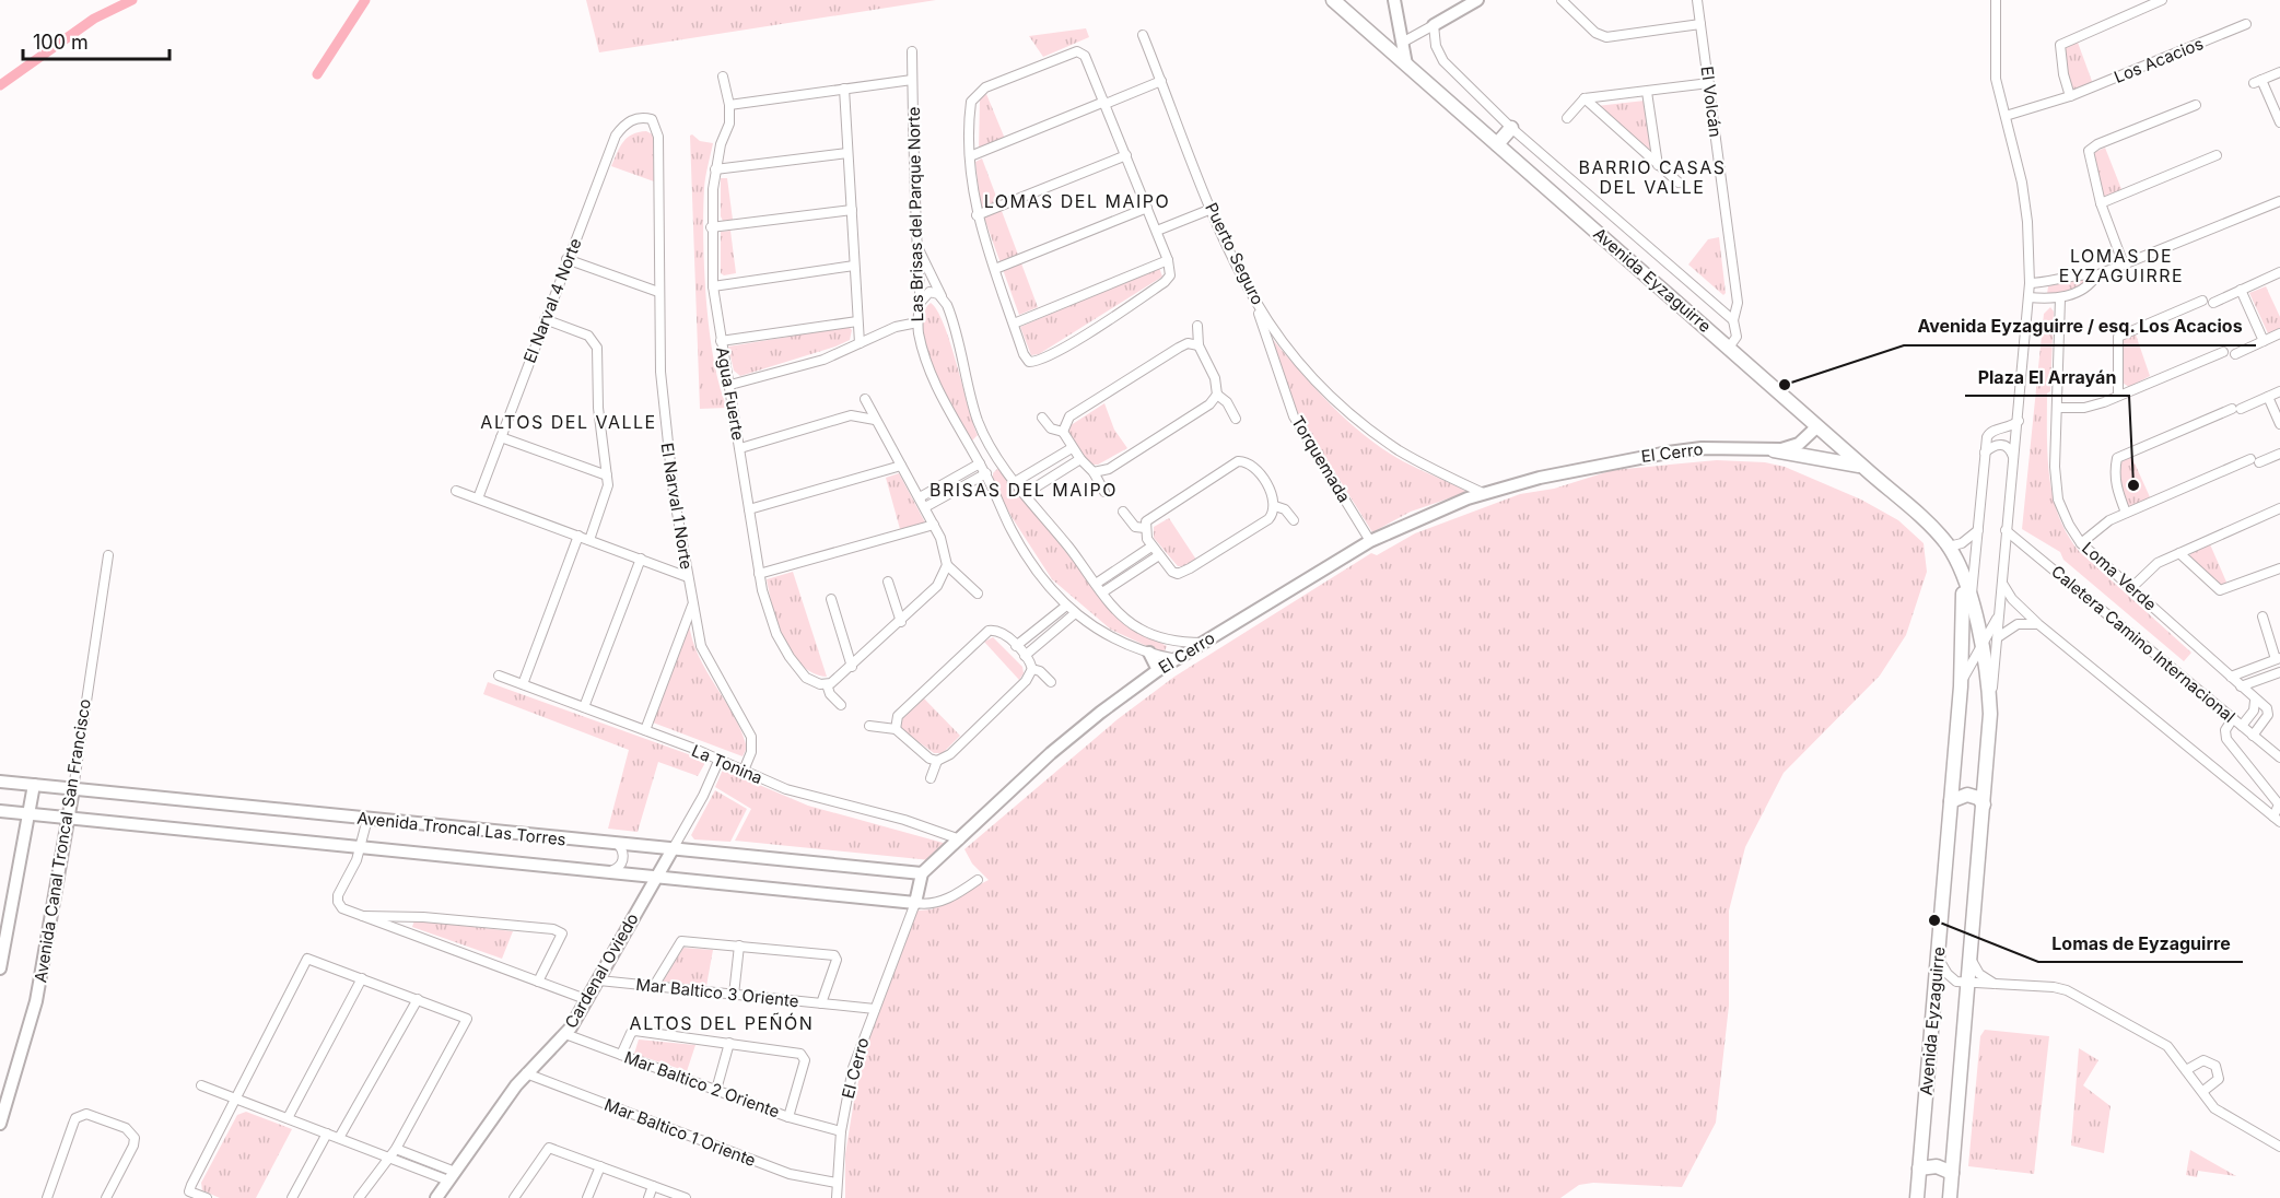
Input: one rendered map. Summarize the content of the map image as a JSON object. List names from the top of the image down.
{
  "streets": {
    "main road": ["Avenida Eyzaguirre"],
    "street": [
      "Los Acacios",
      "El Volcán",
      "Las Brisas del Parque Norte",
      "Puerto Seguro",
      "El Narval 4 Norte",
      "Agua Fuerte",
      "El Cerro",
      "Torquemada",
      "El Narval 1 Norte",
      "Loma Verde",
      "Caletera Camino Internacional",
      "La Tonina",
      "Avenida Troncal Las Torres",
      "Avenida Canal Troncal San Francisco",
      "Cardenal Oviedo",
      "Mar Baltico 3 Oriente",
      "Mar Baltico 2 Oriente",
      "Mar Baltico 1 Oriente"
    ]
  },
  "crossings": [
    ["Los Acacios", "Avenida Eyzaguirre"],
    ["El Volcán", "Avenida Eyzaguirre"],
    ["Las Brisas del Parque Norte", "El Cerro"],
    ["Puerto Seguro", "El Cerro"],
    ["Puerto Seguro", "Torquemada"],
    ["Avenida Eyzaguirre", "El Cerro"],
    ["Avenida Eyzaguirre", "Caletera Camino Internacional"],
    ["El Narval 4 Norte", "El Narval 1 Norte"],
    ["El Cerro", "Torquemada"],
    ["El Cerro", "La Tonina"],
    ["El Cerro", "Avenida Troncal Las Torres"],
    ["El Cerro", "Mar Baltico 3 Oriente"],
    ["El Cerro", "Mar Baltico 2 Oriente"],
    ["El Cerro", "Mar Baltico 1 Oriente"],
    ["El Narval 1 Norte", "La Tonina"],
    ["La Tonina", "Cardenal Oviedo"],
    ["Avenida Troncal Las Torres", "Avenida Canal Troncal San Francisco"],
    ["Avenida Troncal Las Torres", "Cardenal Oviedo"],
    ["Cardenal Oviedo", "Mar Baltico 3 Oriente"],
    ["Cardenal Oviedo", "Mar Baltico 2 Oriente"],
    ["Cardenal Oviedo", "Mar Baltico 1 Oriente"]
  ],
  "districts": [
    "BARRIO CASAS DEL VALLE",
    "LOMAS DEL MAIPO",
    "LOMAS DE EYZAGUIRRE",
    "ALTOS DEL VALLE",
    "BRISAS DEL MAIPO",
    "ALTOS DEL PEÑÓN"
  ],
  "places": ["Avenida Eyzaguirre / esq. Los Acacios", "Plaza El Arrayán", "Lomas de Eyzaguirre"],
  "scale_bar": "100 m"
}
